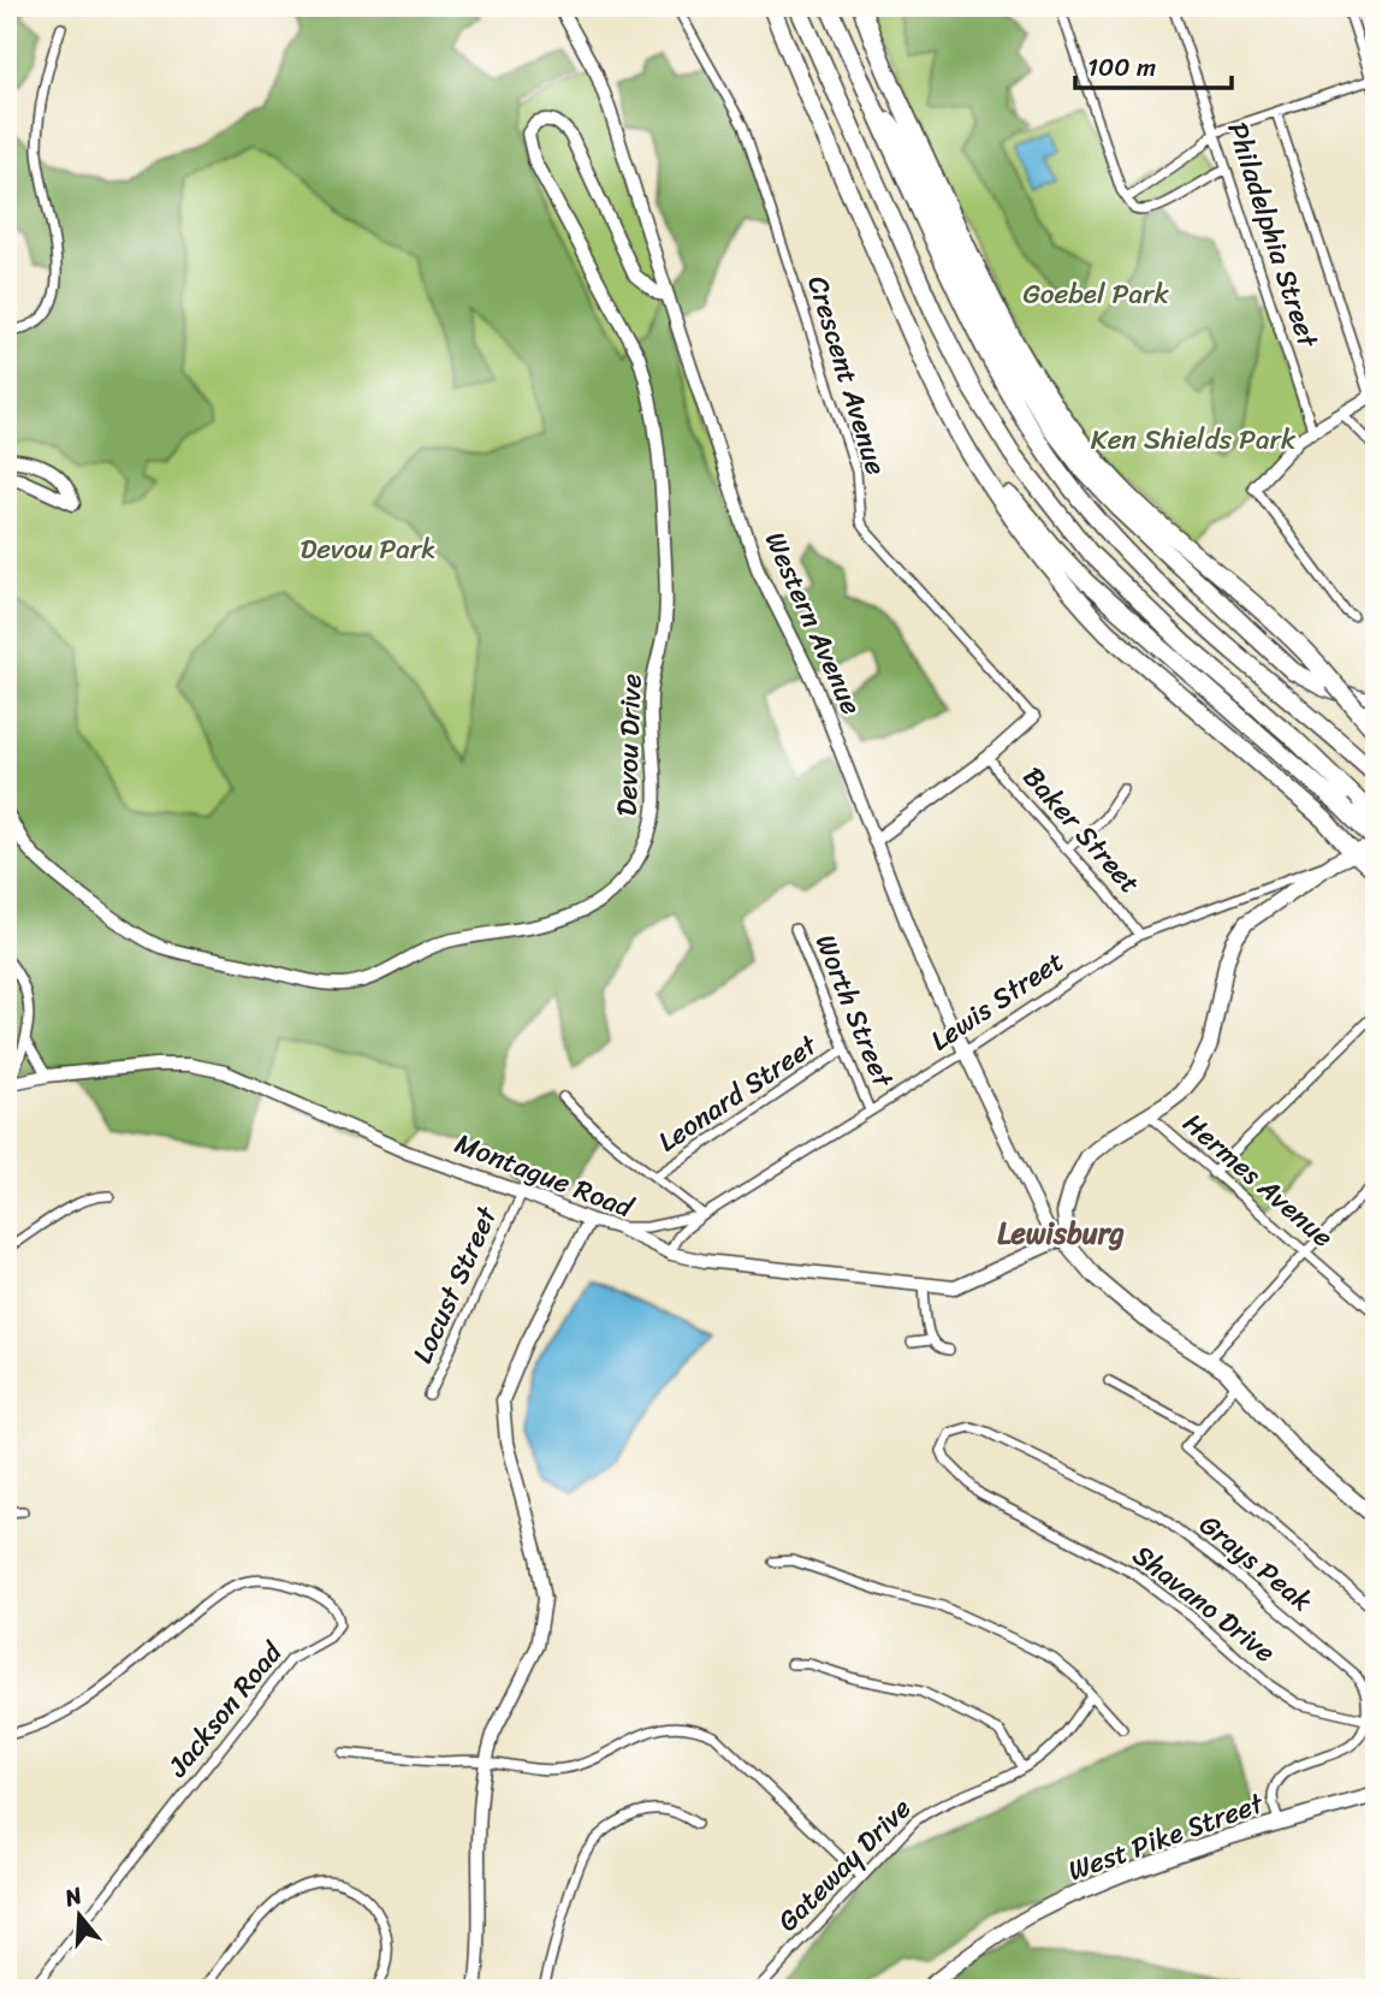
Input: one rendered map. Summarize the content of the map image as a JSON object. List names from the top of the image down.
{
  "streets": {
    "main road": ["West Pike Street"],
    "street": [
      "Philadelphia Street",
      "Crescent Avenue",
      "Western Avenue",
      "Devou Drive",
      "Baker Street",
      "Lewis Street",
      "Worth Street",
      "Leonard Street",
      "Montague Road",
      "Hermes Avenue",
      "Locust Street",
      "Grays Peak",
      "Shavano Drive",
      "Jackson Road",
      "Gateway Drive"
    ]
  },
  "crossings": [
    ["Western Avenue", "Devou Drive"],
    ["Western Avenue", "Lewis Street"],
    ["Western Avenue", "Montague Road"],
    ["Baker Street", "Lewis Street"],
    ["Lewis Street", "Worth Street"],
    ["Lewis Street", "Montague Road"],
    ["Worth Street", "Leonard Street"],
    ["Montague Road", "Locust Street"],
    ["Grays Peak", "Shavano Drive"]
  ],
  "districts": ["Lewisburg"],
  "parks": ["Goebel Park", "Ken Shields Park", "Devou Park"],
  "scale_bar": "100 m",
  "north": "top"
}
